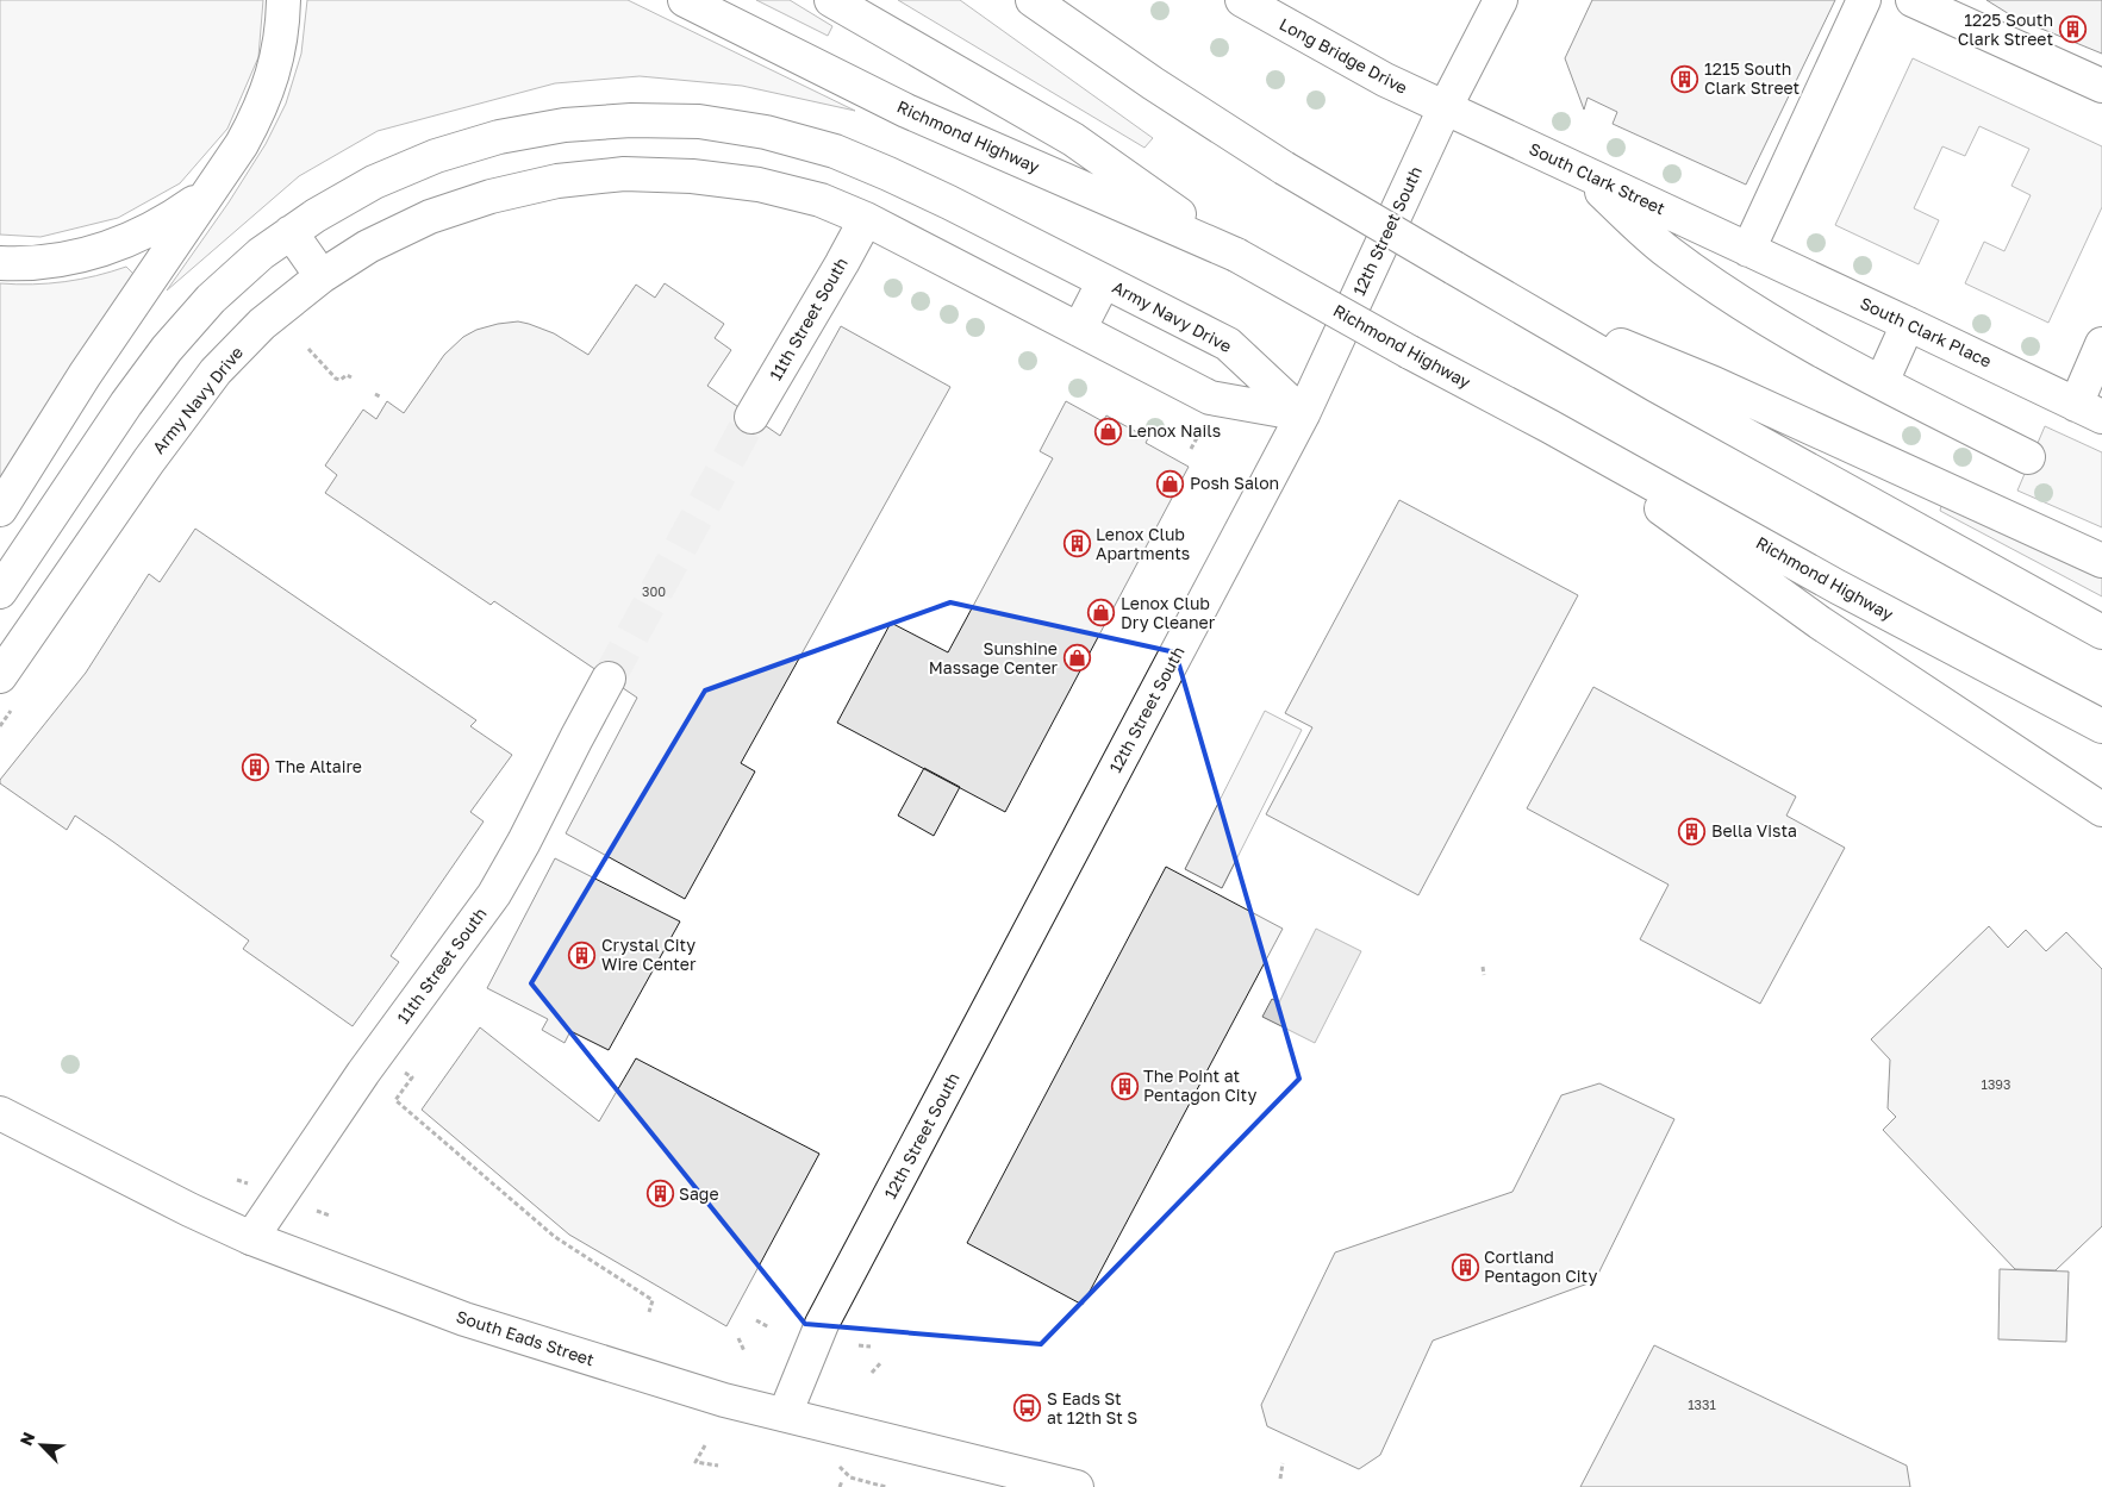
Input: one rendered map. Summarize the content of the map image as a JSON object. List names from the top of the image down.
{
  "streets": {
    "main road": [
      "Long Bridge Drive",
      "Richmond Highway",
      "South Clark Street",
      "12th Street South",
      "Army Navy Drive",
      "11th Street South",
      "South Clark Place",
      "South Eads Street"
    ]
  },
  "crossings": [
    ["Long Bridge Drive", "South Clark Street"],
    ["Long Bridge Drive", "12th Street South"],
    ["South Clark Street", "12th Street South"],
    ["South Clark Street", "South Clark Place"],
    ["12th Street South", "Army Navy Drive"],
    ["12th Street South", "South Eads Street"],
    ["Army Navy Drive", "11th Street South"],
    ["11th Street South", "South Eads Street"]
  ],
  "places": {
    "building": [
      "1225 South Clark Street",
      "1215 South Clark Street",
      "Lenox Club Apartments",
      "The Altaire",
      "Bella Vista",
      "Crystal City Wire Center",
      "The Point at Pentagon City",
      "Sage",
      "Cortland Pentagon City"
    ],
    "shop": [
      "Lenox Nails",
      "Posh Salon",
      "Lenox Club Dry Cleaner",
      "Sunshine Massage Center"
    ],
    "bus stop": ["S Eads St at 12th St S"]
  },
  "house_numbers": ["300", "1393", "1331"],
  "north": "top left"
}
